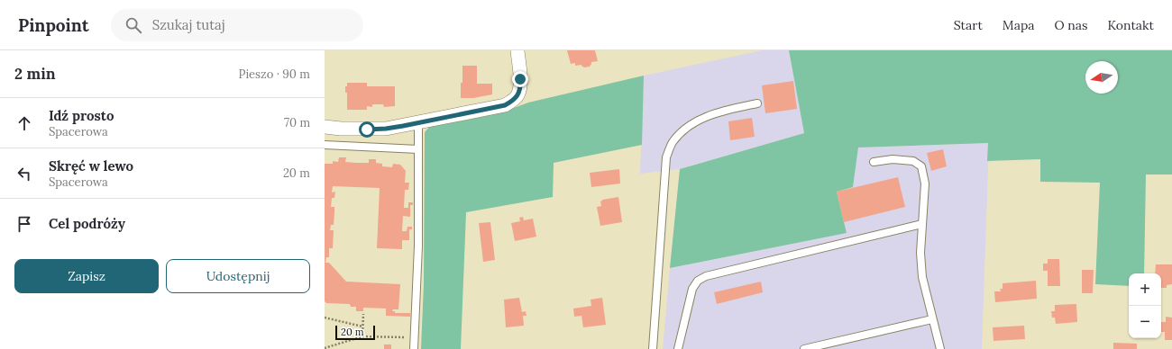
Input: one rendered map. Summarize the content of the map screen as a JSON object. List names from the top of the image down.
{
  "scale_bar": "20 m",
  "north": "left",
  "page": {
    "header": "Pinpoint",
    "search": "Szukaj tutaj",
    "nav": [
      "Start",
      "Mapa",
      "O nas",
      "Kontakt"
    ],
    "heading": ["2 min", "Pieszo · 90 m"],
    "list": [
      ["Idź prosto", "Spacerowa", "70 m"],
      ["Skręć w lewo", "Spacerowa", "20 m"],
      "Cel podróży"
    ],
    "buttons": ["Zapisz", "Udostępnij"],
    "map_buttons": ["+", "−"],
    "scale": "20 m"
  }
}
